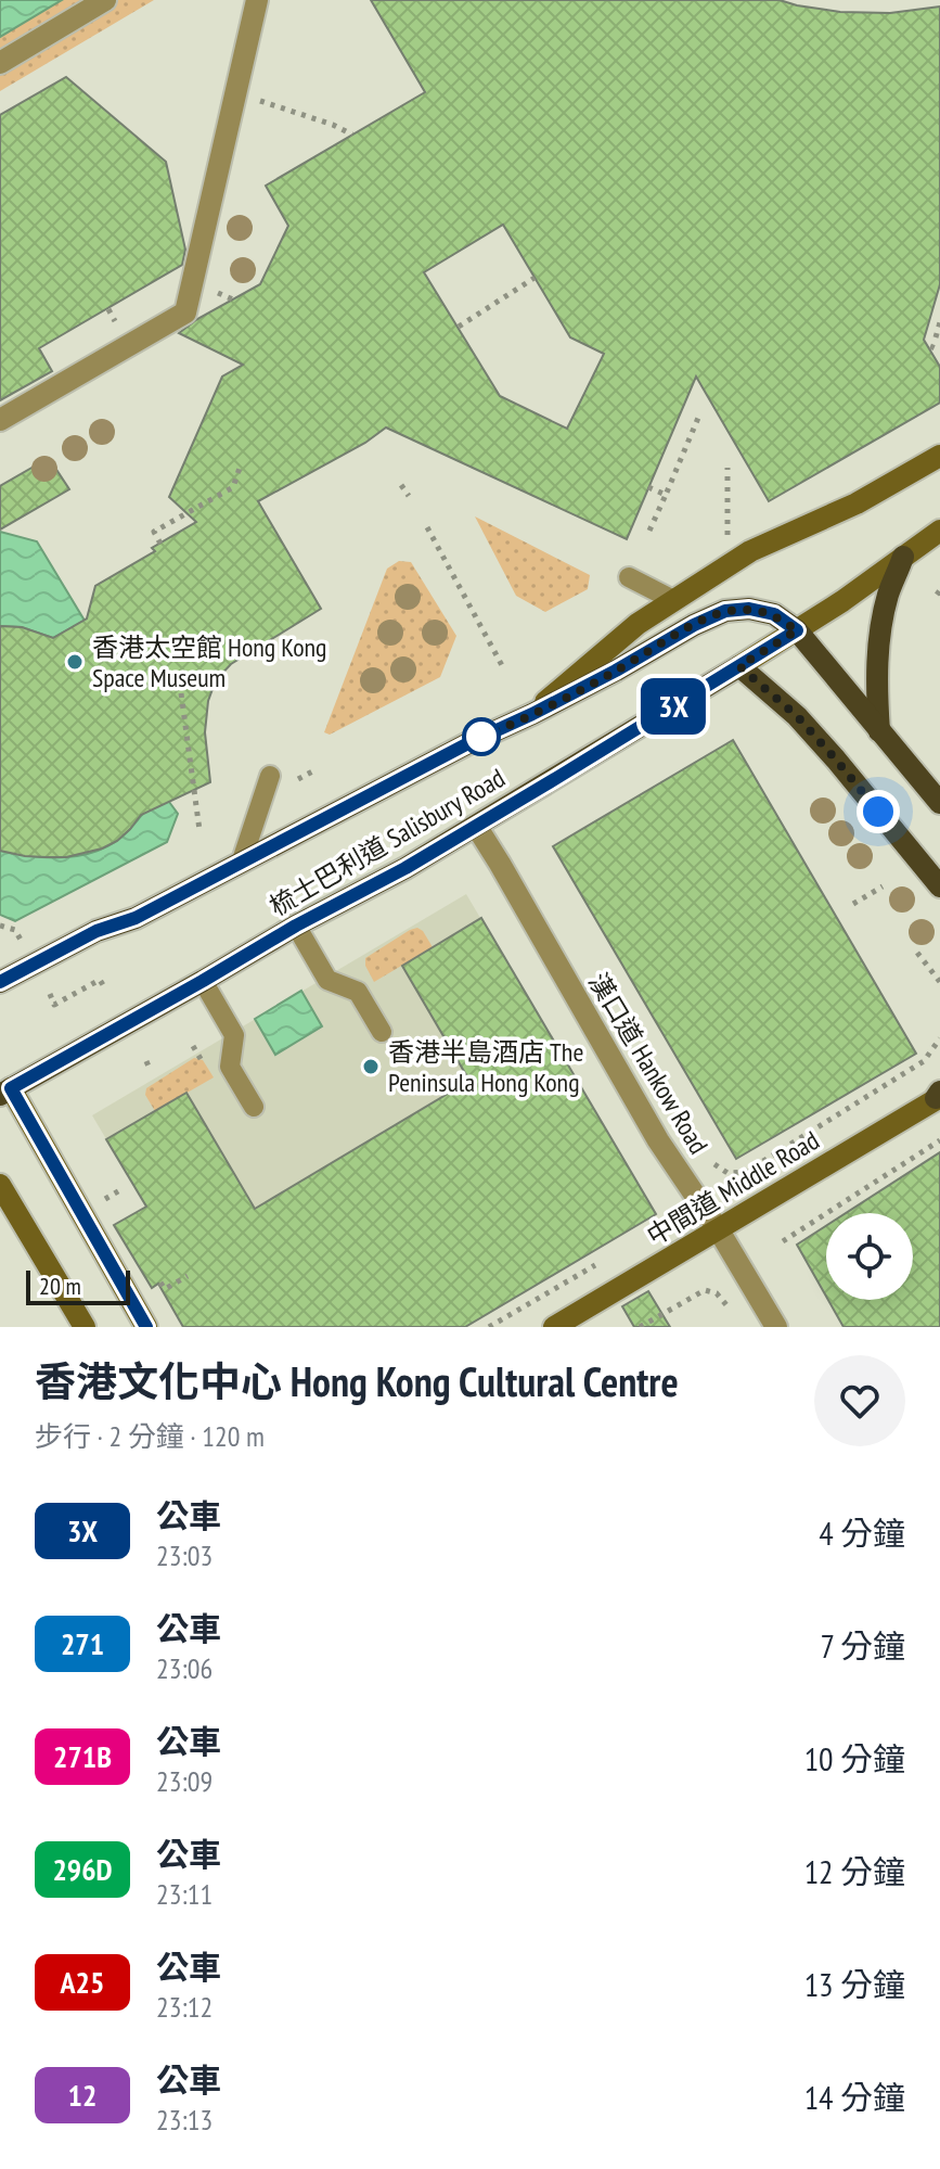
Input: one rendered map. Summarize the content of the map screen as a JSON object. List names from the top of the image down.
{
  "streets": {
    "main road": ["梳士巴利道 Salisbury Road"],
    "street": ["漢口道 Hankow Road", "中間道 Middle Road"]
  },
  "crossings": [
    ["梳士巴利道 Salisbury Road", "漢口道 Hankow Road"],
    ["漢口道 Hankow Road", "中間道 Middle Road"]
  ],
  "places": ["香港太空館 Hong Kong Space Museum", "香港半島酒店 The Peninsula Hong Kong"],
  "lines": ["bus line 3X"],
  "scale_bar": "20 m",
  "page": {
    "on_map": "3X",
    "scale": "20 m",
    "heading": ["香港文化中心 Hong Kong Cultural Centre", "步行 · 2 分鐘 · 120 m"],
    "list": [
      {
        "mark": "3X",
        "name": "公車",
        "note": "23:03",
        "value": "4 分鐘"
      },
      {
        "mark": "271",
        "name": "公車",
        "note": "23:06",
        "value": "7 分鐘"
      },
      {
        "mark": "271B",
        "name": "公車",
        "note": "23:09",
        "value": "10 分鐘"
      },
      {
        "mark": "296D",
        "name": "公車",
        "note": "23:11",
        "value": "12 分鐘"
      },
      {
        "mark": "A25",
        "name": "公車",
        "note": "23:12",
        "value": "13 分鐘"
      },
      {
        "mark": "12",
        "name": "公車",
        "note": "23:13",
        "value": "14 分鐘"
      }
    ]
  }
}
